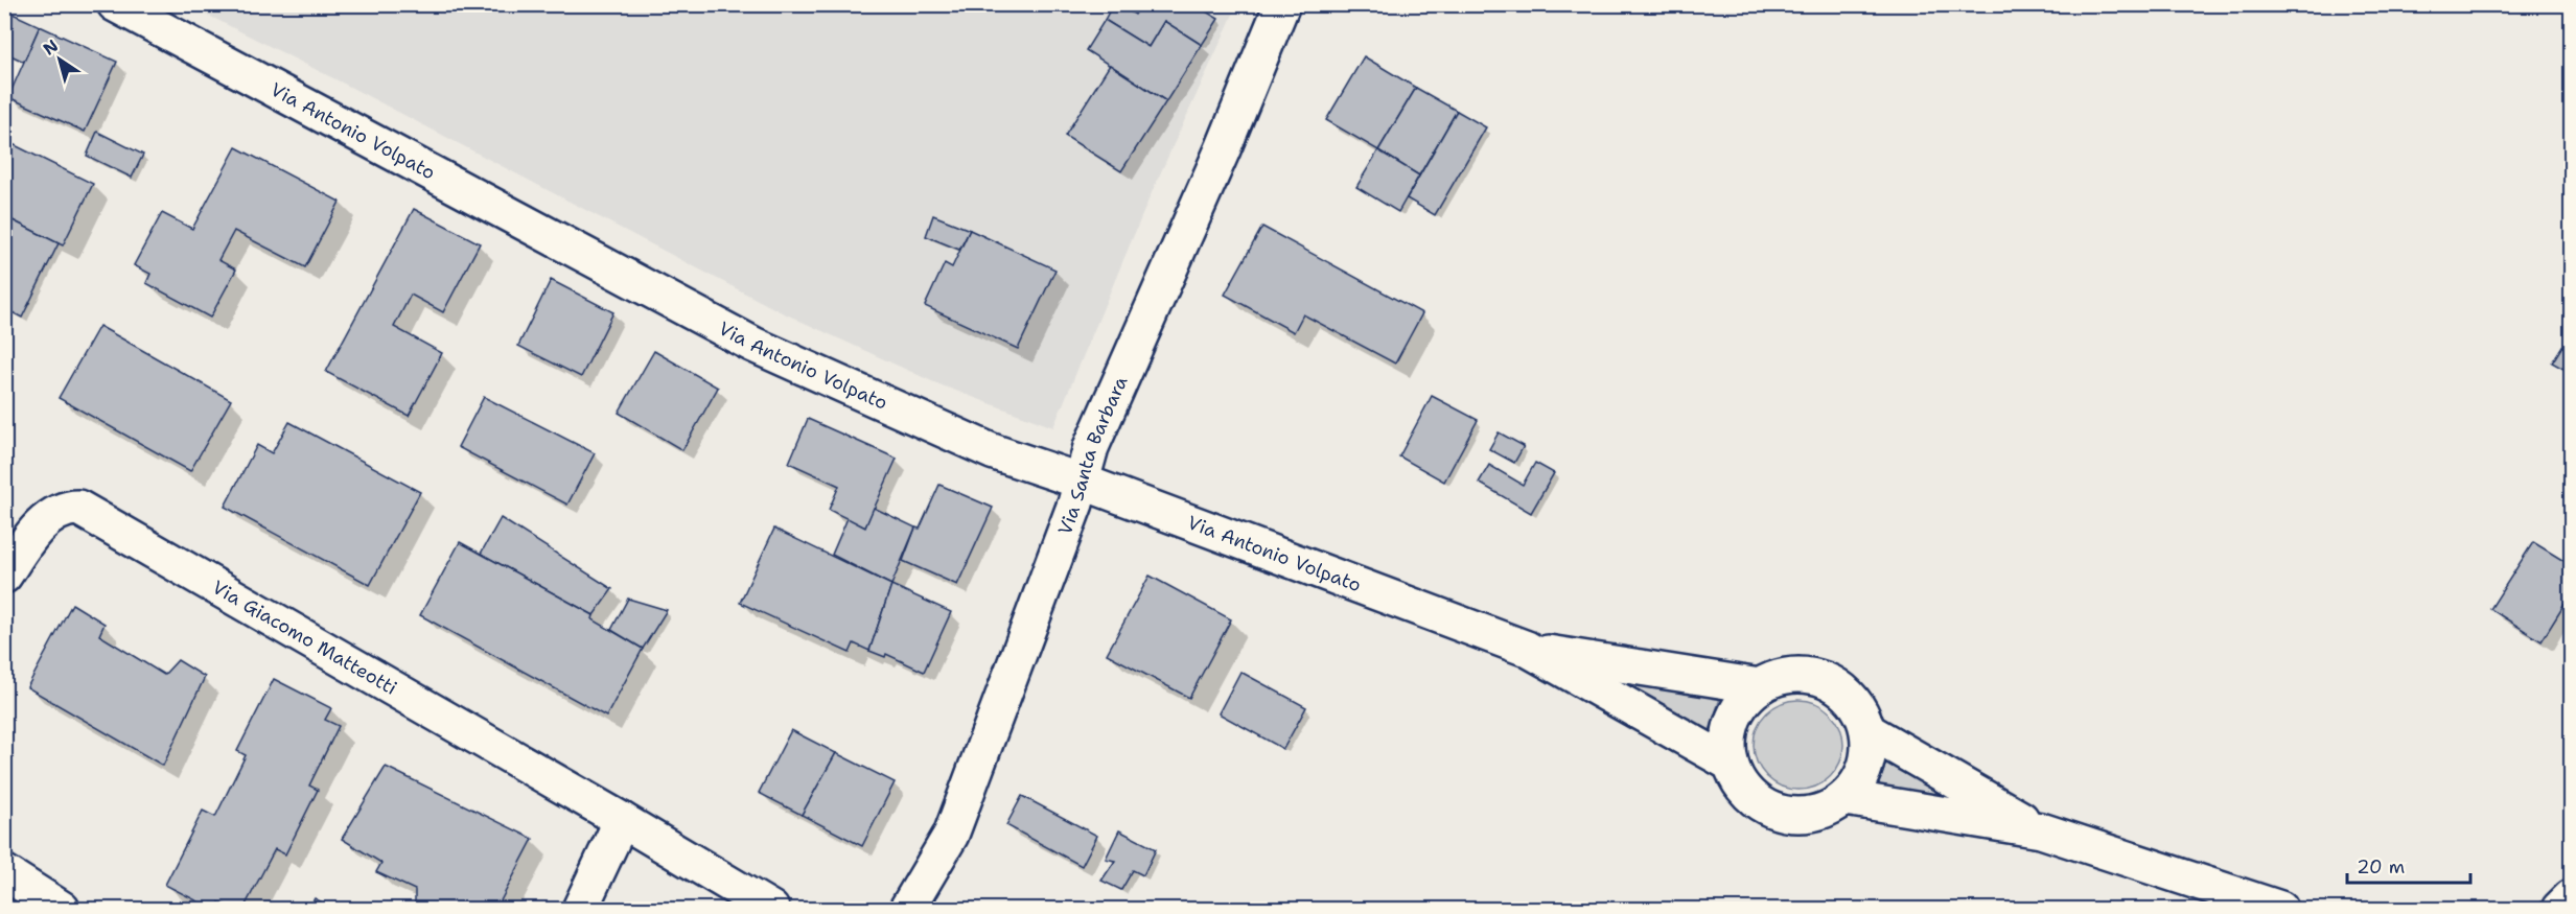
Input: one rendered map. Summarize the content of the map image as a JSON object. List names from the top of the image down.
{
  "streets": {
    "street": ["Via Antonio Volpato", "Via Santa Barbara", "Via Giacomo Matteotti"]
  },
  "crossings": [
    ["Via Antonio Volpato", "Via Santa Barbara"]
  ],
  "scale_bar": "20 m",
  "north": "top left"
}
